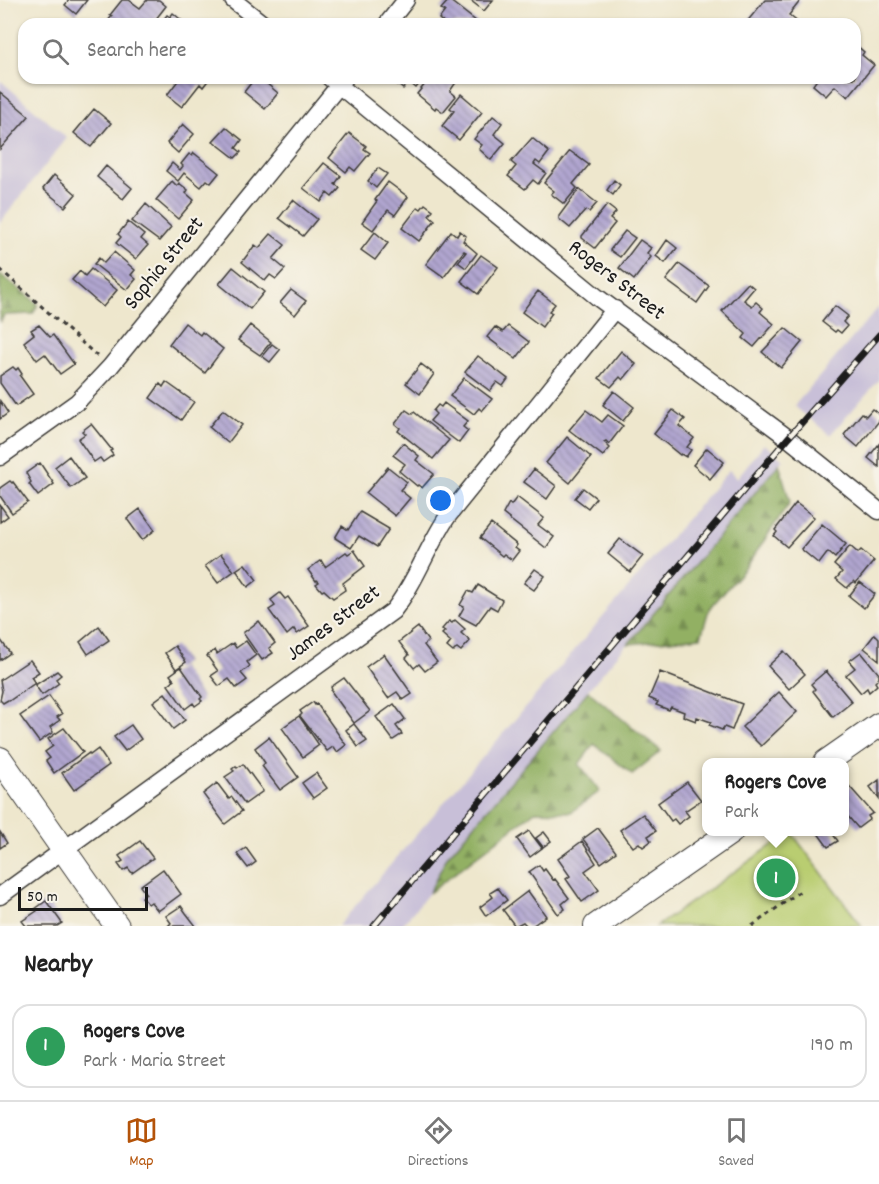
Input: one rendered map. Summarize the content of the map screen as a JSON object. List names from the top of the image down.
{
  "streets": {
    "street": ["Sophia Street", "Rogers Street", "James Street"]
  },
  "crossings": [
    ["Rogers Street", "James Street"]
  ],
  "scale_bar": "50 m",
  "page": {
    "search": "Search here",
    "popup": ["Rogers Cove", "Park"],
    "pins": "1",
    "scale": "50 m",
    "heading": "Nearby",
    "list": [
      {
        "mark": "1",
        "name": "Rogers Cove",
        "note": "Park · Maria Street",
        "value": "190 m"
      }
    ],
    "nav": ["Map", "Directions", "Saved"]
  }
}
